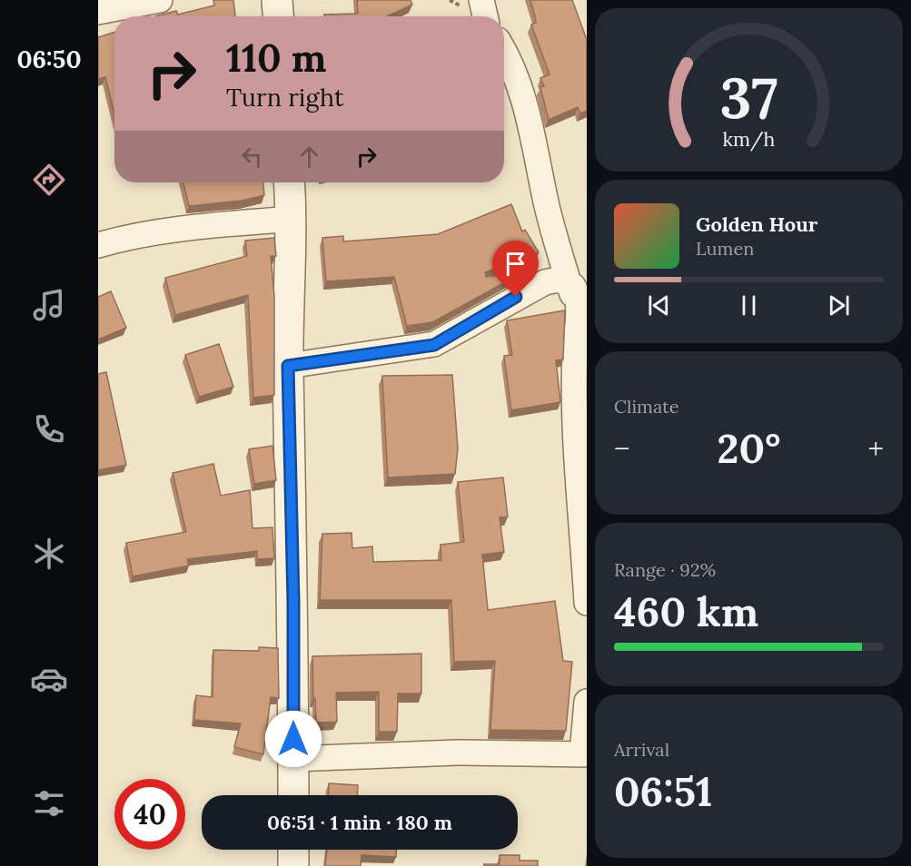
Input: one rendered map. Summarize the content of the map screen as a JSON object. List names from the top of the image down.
{
  "page": {
    "tabs": "06:50",
    "turn": ["110 m", "Turn right"],
    "song": ["Golden Hour", "Lumen"],
    "tile": [
      "Climate",
      ["Range · 92%", "460 km"],
      ["Arrival", "06:51"]
    ],
    "heat": ["−", "20°", "+"],
    "limit": "40",
    "trip": "06:51 · 1 min · 180 m",
    "gauge": ["37", "km/h"]
  }
}
